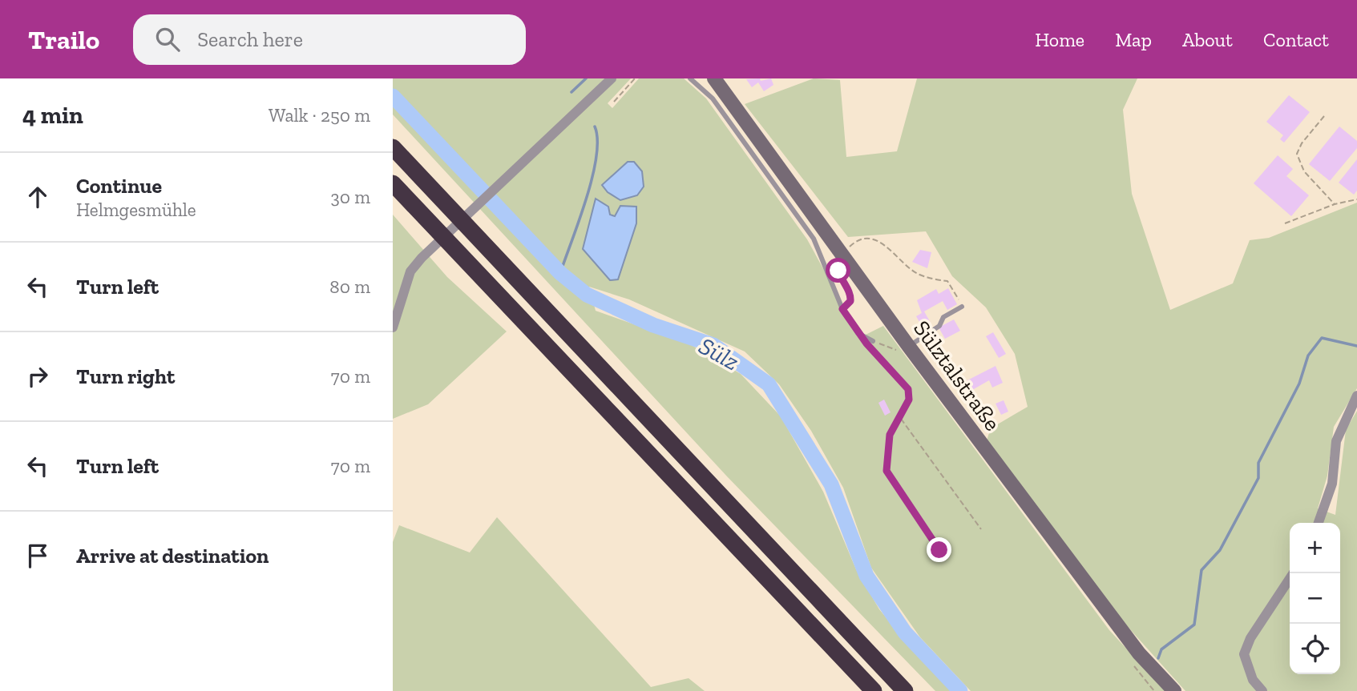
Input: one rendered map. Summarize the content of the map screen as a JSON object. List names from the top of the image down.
{
  "streets": {
    "main road": ["Sülztalstraße"]
  },
  "water": ["Sülz"],
  "page": {
    "header": "Trailo",
    "search": "Search here",
    "nav": [
      "Home",
      "Map",
      "About",
      "Contact"
    ],
    "heading": ["4 min", "Walk · 250 m"],
    "list": [
      ["Continue", "Helmgesmühle", "30 m"],
      ["Turn left", "80 m"],
      ["Turn right", "70 m"],
      ["Turn left", "70 m"],
      "Arrive at destination"
    ],
    "map_buttons": ["+", "−"]
  }
}
